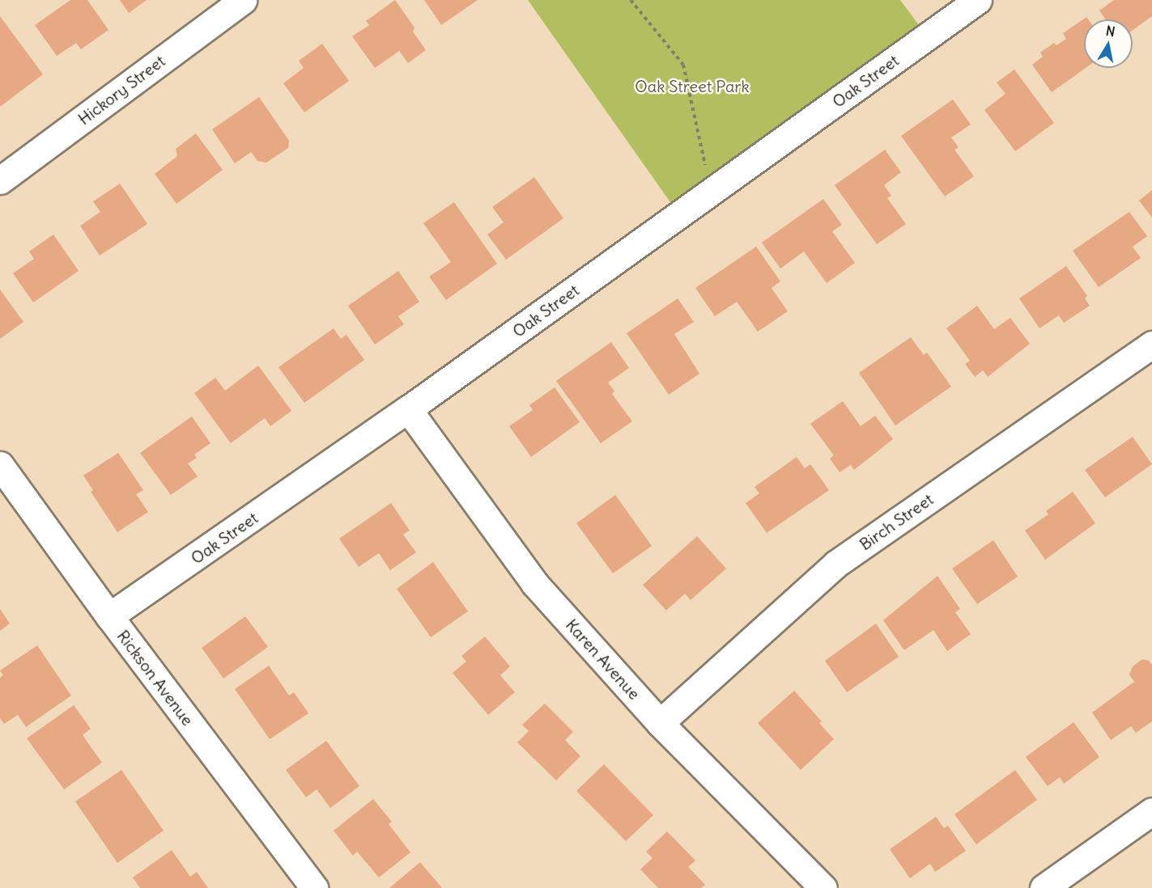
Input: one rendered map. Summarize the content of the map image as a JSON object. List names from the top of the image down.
{
  "streets": {
    "street": [
      "Oak Street",
      "Hickory Street",
      "Birch Street",
      "Karen Avenue",
      "Rickson Avenue"
    ]
  },
  "crossings": [
    ["Oak Street", "Karen Avenue"],
    ["Oak Street", "Rickson Avenue"],
    ["Birch Street", "Karen Avenue"]
  ],
  "parks": ["Oak Street Park"],
  "north": "top"
}
